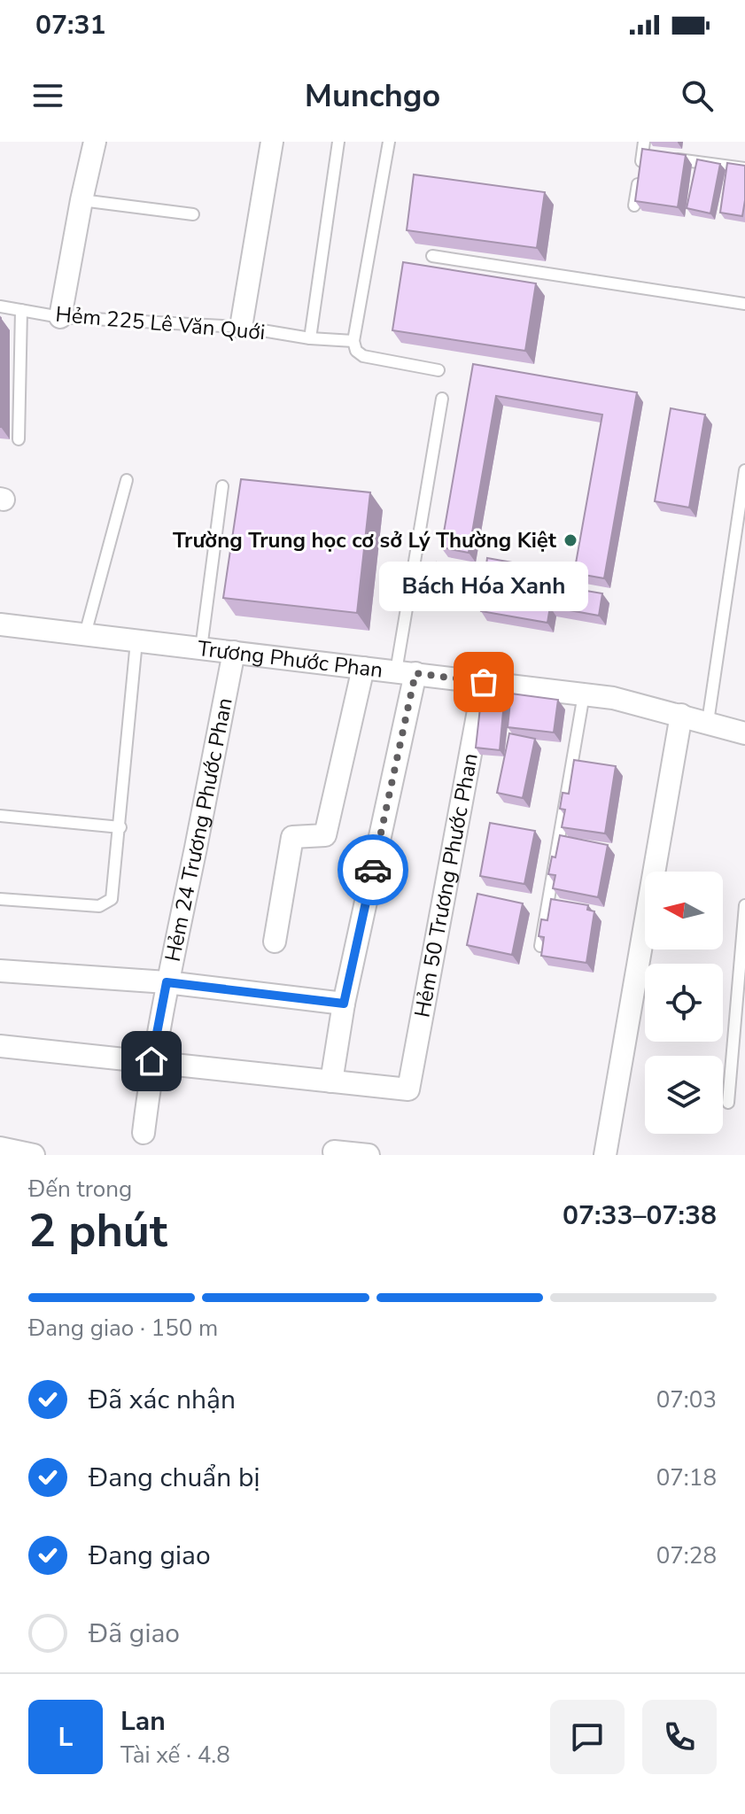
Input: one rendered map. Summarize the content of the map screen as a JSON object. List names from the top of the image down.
{
  "streets": {
    "street": ["Trương Phước Phan", "Hẻm 24 Trương Phước Phan", "Hẻm 50 Trương Phước Phan"],
    "lane": ["Hẻm 225 Lê Văn Quới"]
  },
  "crossings": [
    ["Trương Phước Phan", "Hẻm 24 Trương Phước Phan"],
    ["Trương Phước Phan", "Hẻm 50 Trương Phước Phan"]
  ],
  "places": ["Trường Trung học cơ sở Lý Thường Kiệt", "Bách Hóa Xanh"],
  "north": "left",
  "page": {
    "status": "07:31",
    "header": "Munchgo",
    "bubble": "Bách Hóa Xanh",
    "heading": ["2 phút", "Đến trong", "07:33–07:38"],
    "panel": ["Lan", "Tài xế · 4.8"],
    "bar": "Đang giao · 150 m",
    "list": [
      ["Đã xác nhận", "07:03"],
      ["Đang chuẩn bị", "07:18"],
      ["Đang giao", "07:28"],
      "Đã giao"
    ],
    "round": "L"
  }
}
